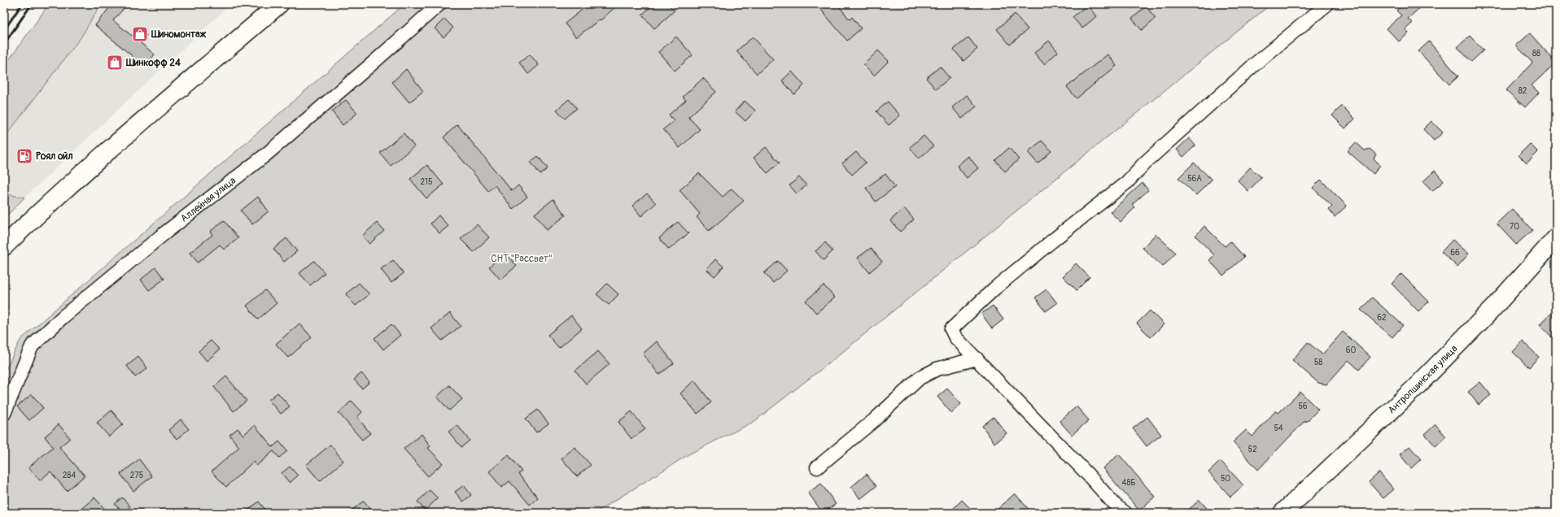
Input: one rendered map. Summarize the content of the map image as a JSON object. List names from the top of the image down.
{
  "streets": {
    "street": ["Аллейная улица", "Антропшинская улица"]
  },
  "parks": ["СНТ \"Рассвет\""],
  "places": {
    "shop": ["Шиномонтаж", "Шинкофф 24"],
    "fuel station": ["Роял ойл"]
  },
  "house_numbers": [
    "88",
    "82",
    "56А",
    "215",
    "70",
    "66",
    "62",
    "60",
    "58",
    "56",
    "54",
    "52",
    "284",
    "275",
    "50",
    "48Б"
  ]
}
